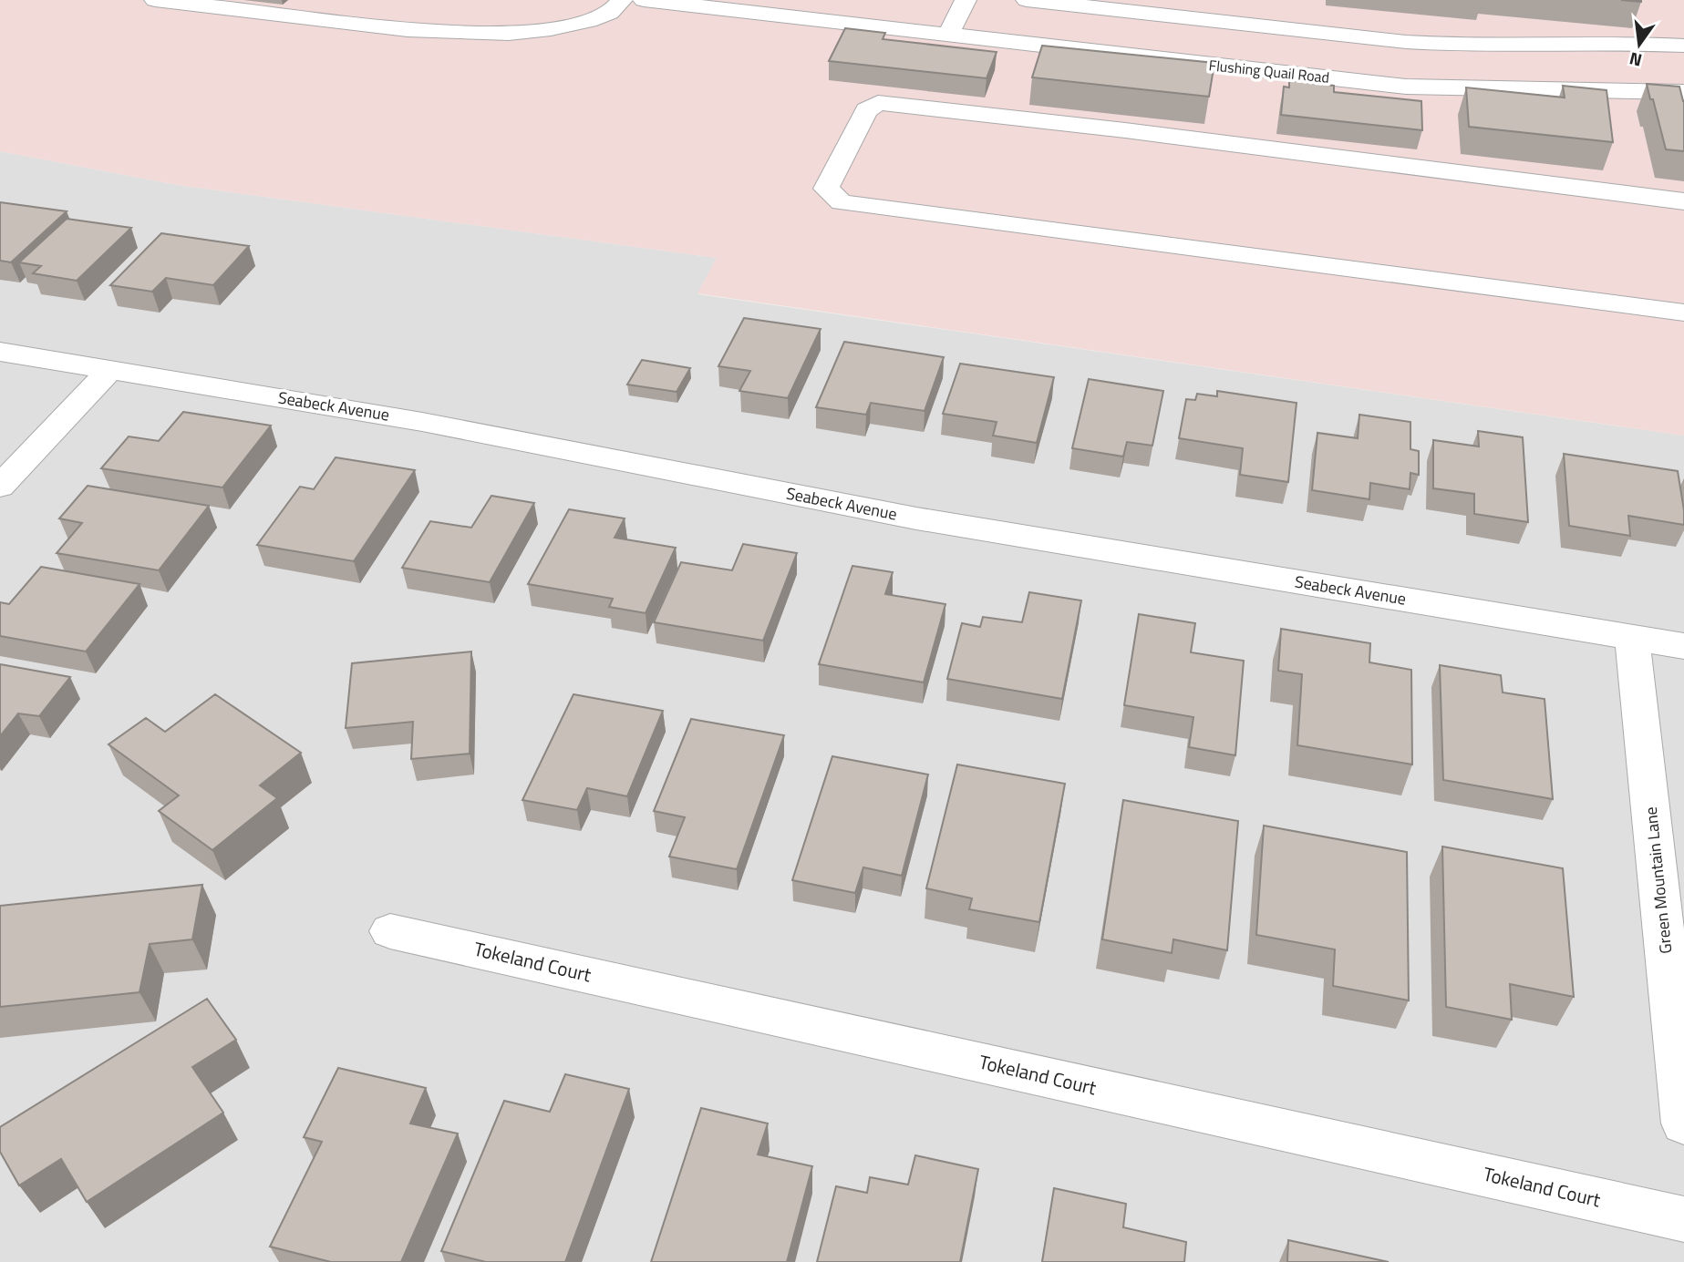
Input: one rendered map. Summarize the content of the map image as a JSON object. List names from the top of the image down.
{
  "streets": {
    "street": [
      "Flushing Quail Road",
      "Seabeck Avenue",
      "Green Mountain Lane",
      "Tokeland Court"
    ]
  },
  "crossings": [
    ["Seabeck Avenue", "Green Mountain Lane"]
  ],
  "north": "bottom"
}
